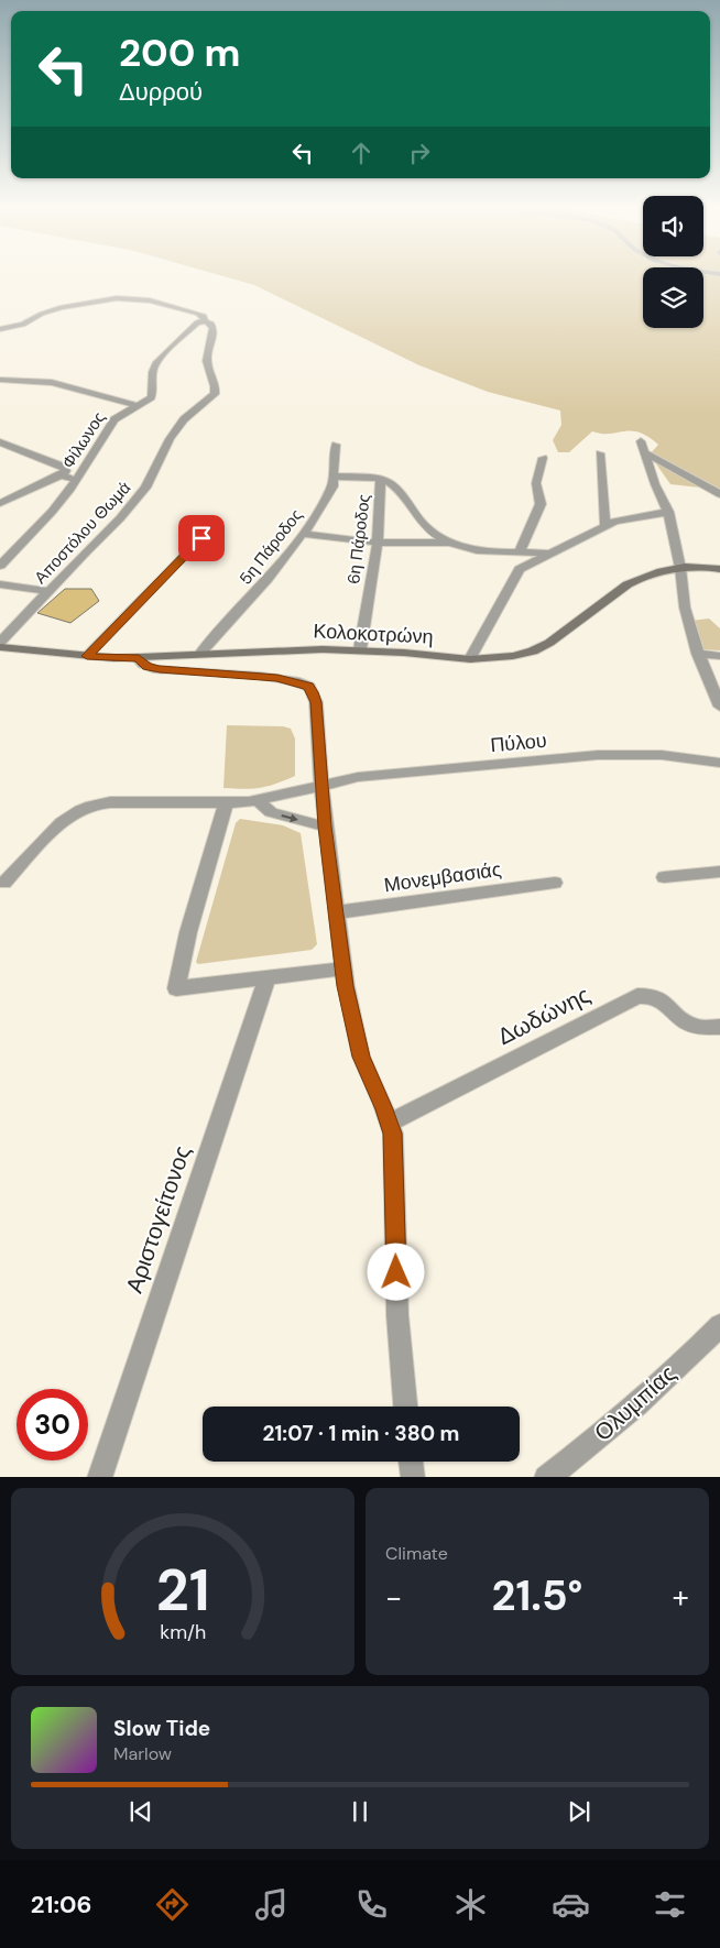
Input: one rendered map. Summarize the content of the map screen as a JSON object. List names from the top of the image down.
{
  "streets": {
    "street": [
      "Φίλωνος",
      "Αποστόλου Θωμά",
      "6η Πάροδος",
      "5η Πάροδος",
      "Κολοκοτρώνη",
      "Πύλου",
      "Μονεμβασιάς",
      "Δωδώνης",
      "Αριστογείτονος",
      "Ολυμπίας"
    ]
  },
  "crossings": [
    ["Φίλωνος", "Αποστόλου Θωμά"],
    ["Αποστόλου Θωμά", "Κολοκοτρώνη"],
    ["6η Πάροδος", "5η Πάροδος"],
    ["6η Πάροδος", "Κολοκοτρώνη"],
    ["5η Πάροδος", "Κολοκοτρώνη"]
  ],
  "page": {
    "turn": ["200 m", "Δυρρού"],
    "limit": "30",
    "trip": "21:07 · 1 min · 380 m",
    "tile": "Climate",
    "heat": ["−", "21.5°", "+"],
    "song": ["Slow Tide", "Marlow"],
    "tabs": "21:06",
    "gauge": ["21", "km/h"]
  }
}
